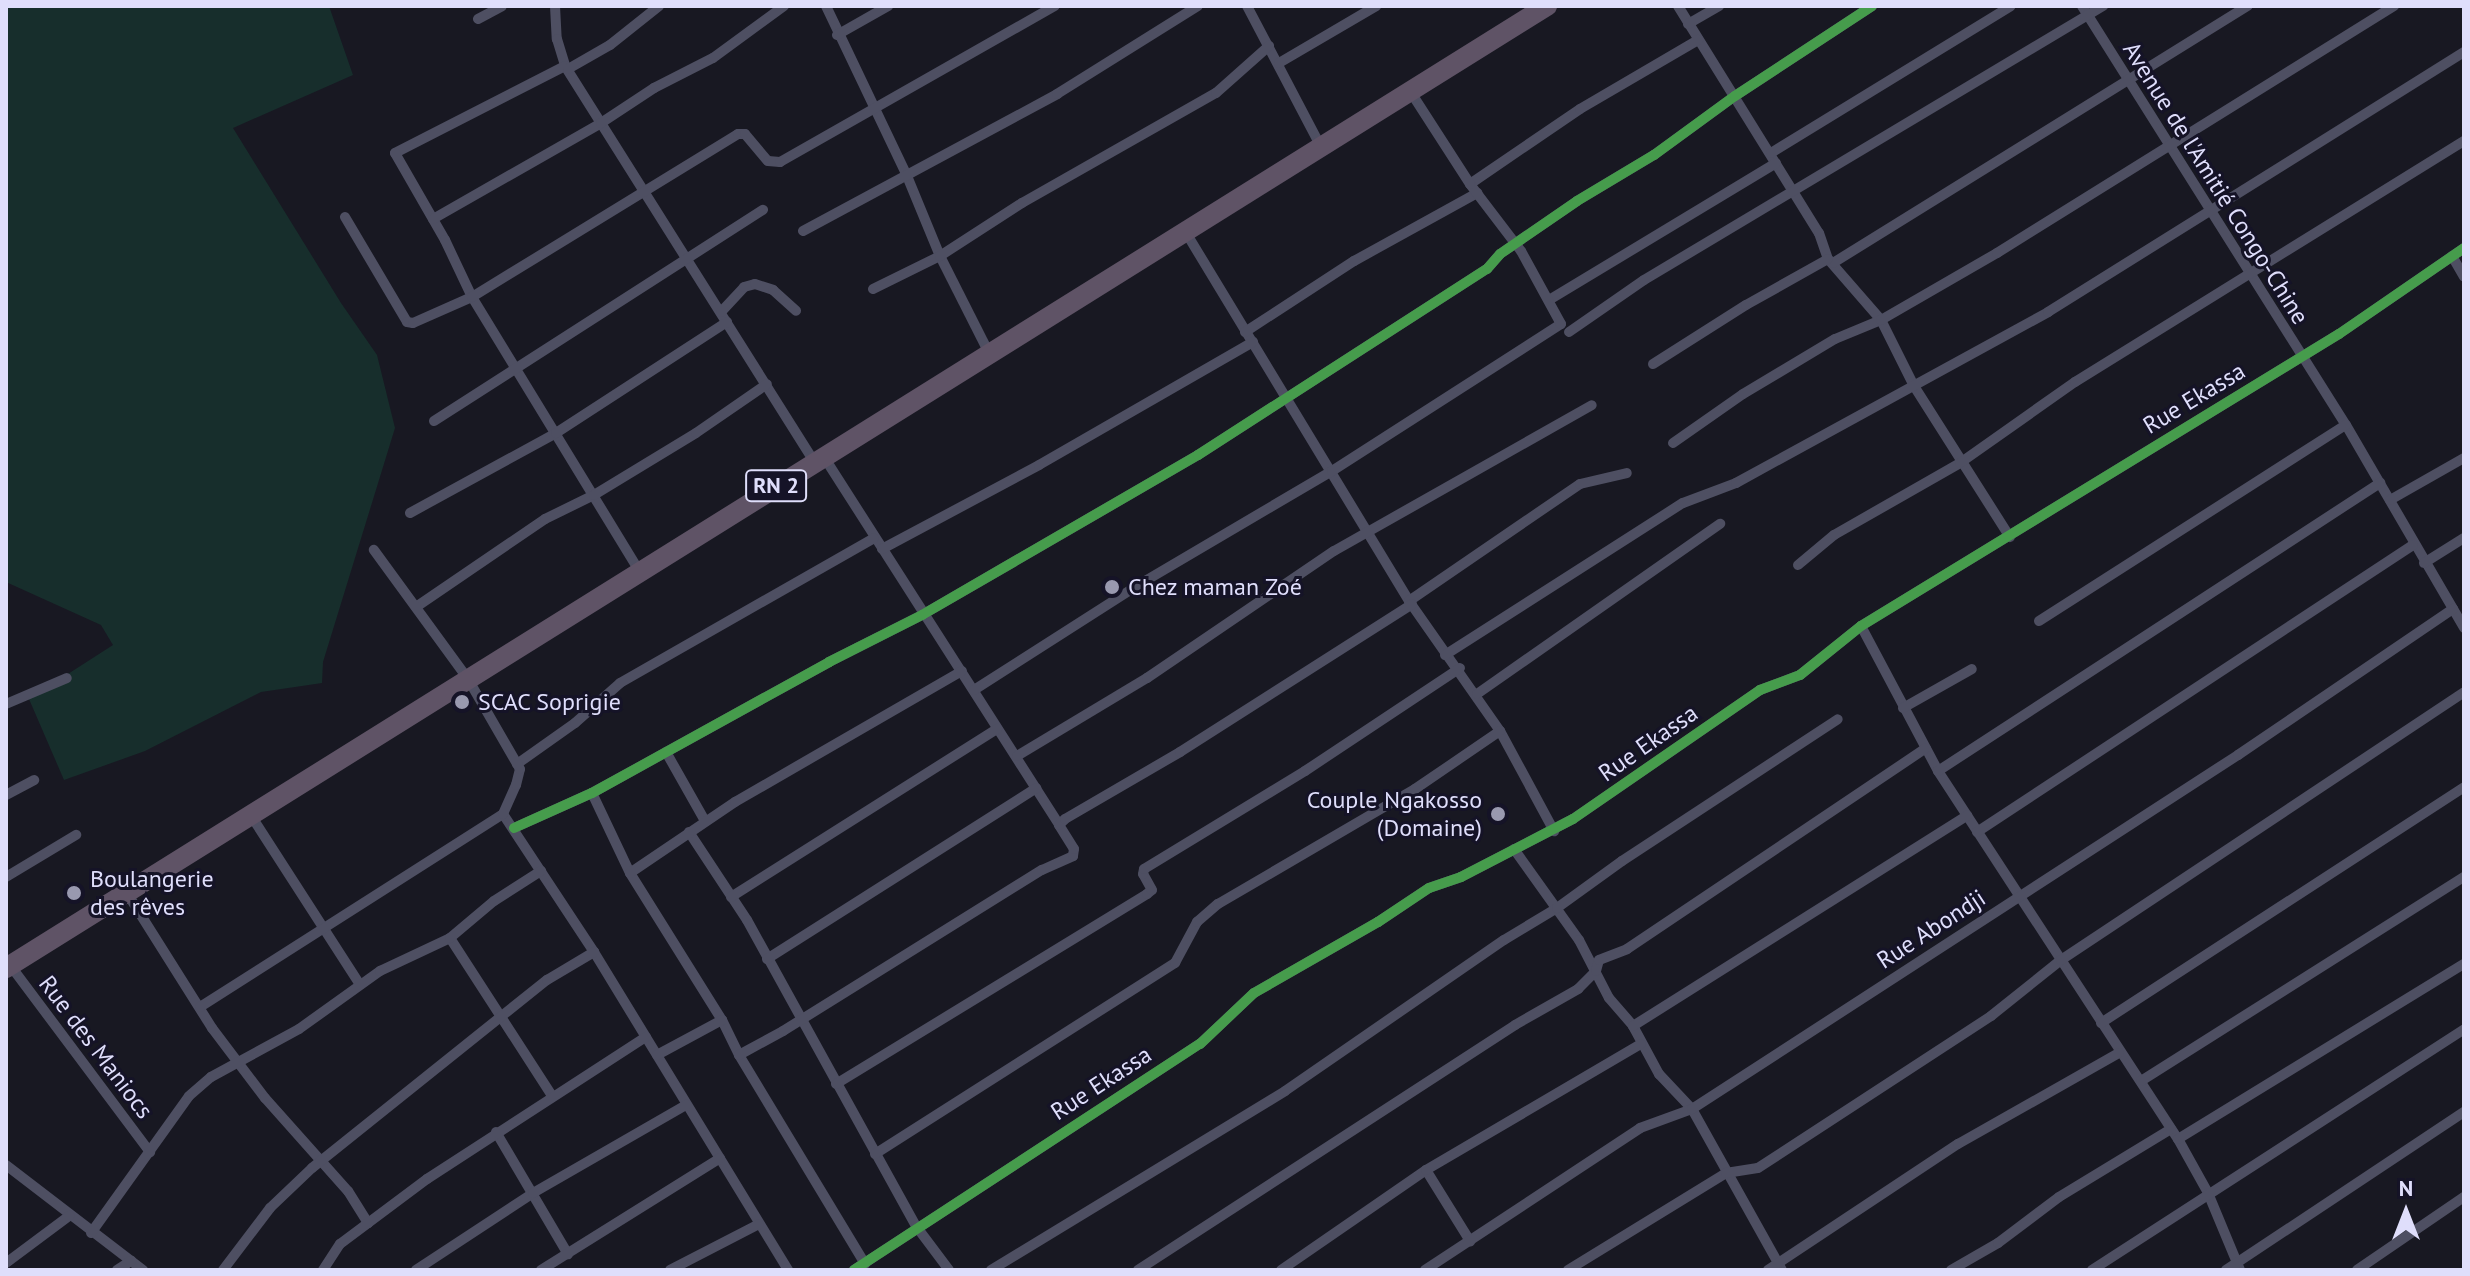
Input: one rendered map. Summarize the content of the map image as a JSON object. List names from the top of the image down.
{
  "streets": {
    "highway": ["RN 2"],
    "street": [
      "Avenue de l'Amitié Congo-Chine",
      "Rue Ekassa",
      "Rue Abondji",
      "Rue des Maniocs"
    ]
  },
  "crossings": [
    ["Avenue de l'Amitié Congo-Chine", "Rue Ekassa"],
    ["Avenue de l'Amitié Congo-Chine", "Rue Abondji"],
    ["RN 2", "Rue des Maniocs"]
  ],
  "places": [
    "Chez maman Zoé",
    "SCAC Soprigie",
    "Couple Ngakosso (Domaine)",
    "Boulangerie des rêves"
  ],
  "north": "top"
}
